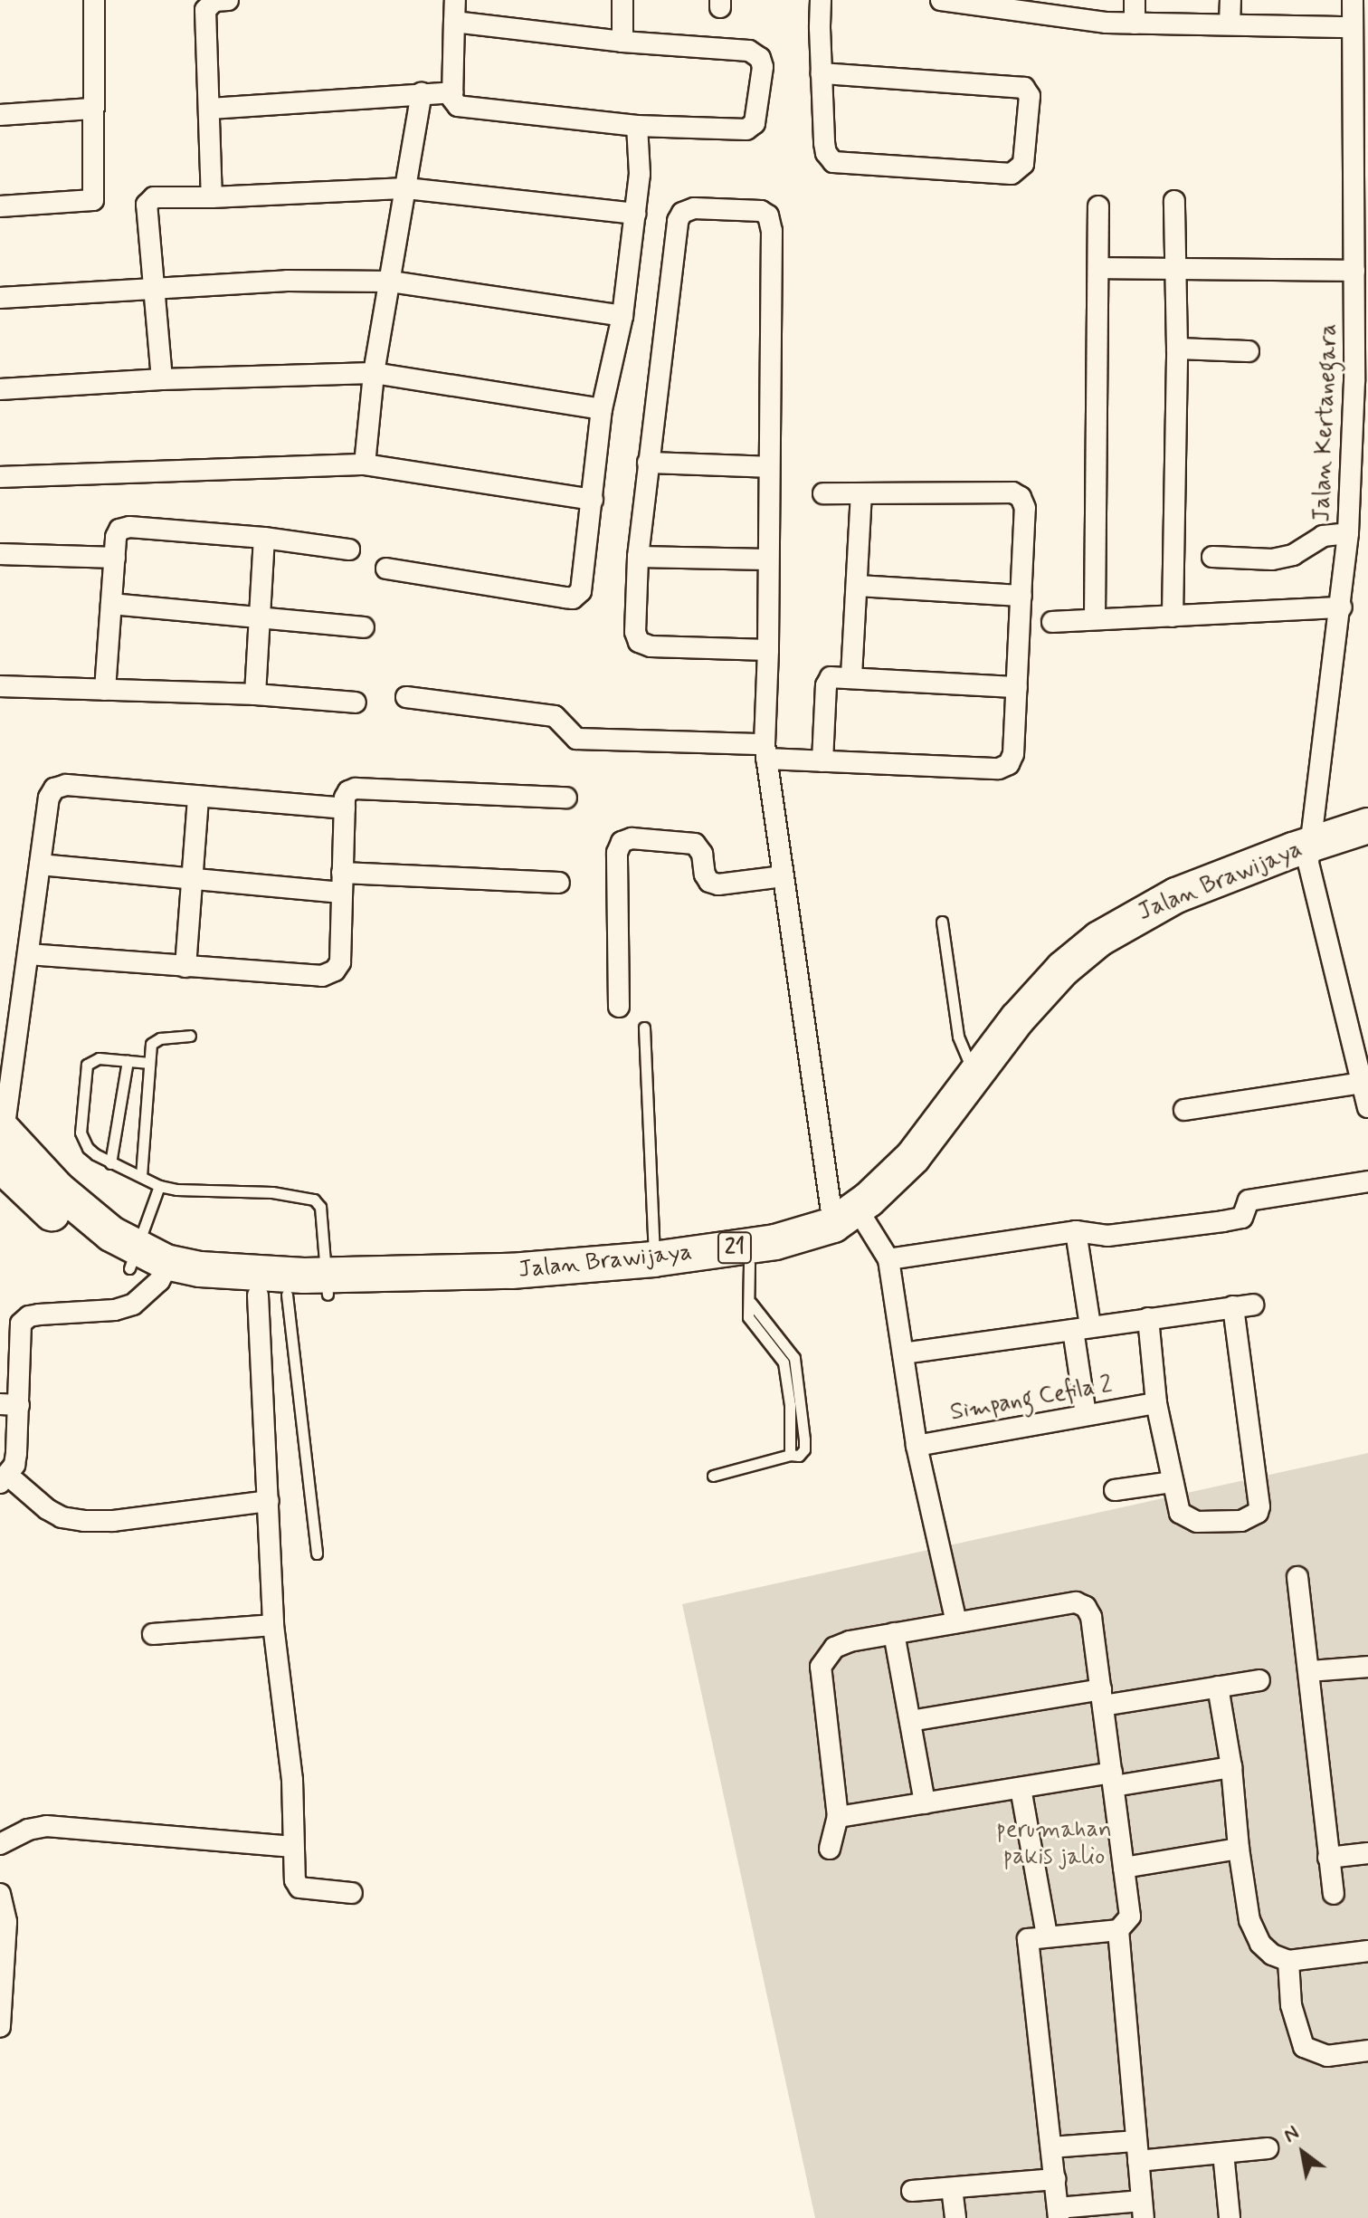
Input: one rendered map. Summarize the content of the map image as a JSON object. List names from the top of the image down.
{
  "streets": {
    "highway": ["Jalan Brawijaya", "21"],
    "street": ["Jalan Kertanegara", "Simpang Cefila 2"]
  },
  "crossings": [
    ["Jalan Kertanegara", "Jalan Brawijaya"]
  ],
  "parks": ["perumahan pakis jalio"],
  "north": "top left"
}
